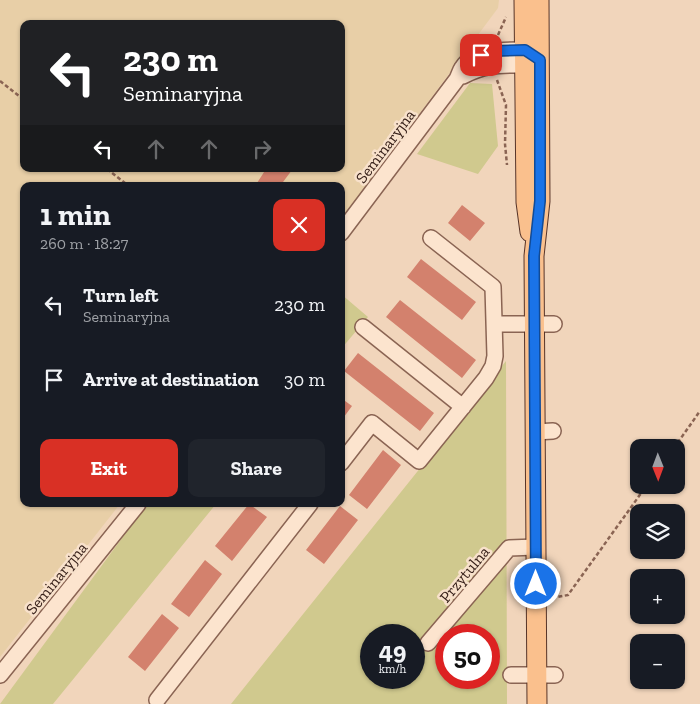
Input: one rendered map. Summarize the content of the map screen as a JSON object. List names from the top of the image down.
{
  "streets": {
    "street": ["Seminaryjna", "Przytulna"]
  },
  "north": "bottom",
  "page": {
    "turn": ["230 m", "Seminaryjna"],
    "heading": ["1 min", "260 m · 18:27"],
    "list": [
      {
        "name": "Turn left",
        "note": "Seminaryjna",
        "value": "230 m"
      },
      {
        "name": "Arrive at destination",
        "value": "30 m"
      }
    ],
    "buttons": ["Exit", "Share"],
    "map_buttons": ["+", "−"],
    "speed": "49 km/h",
    "limit": "50"
  }
}
